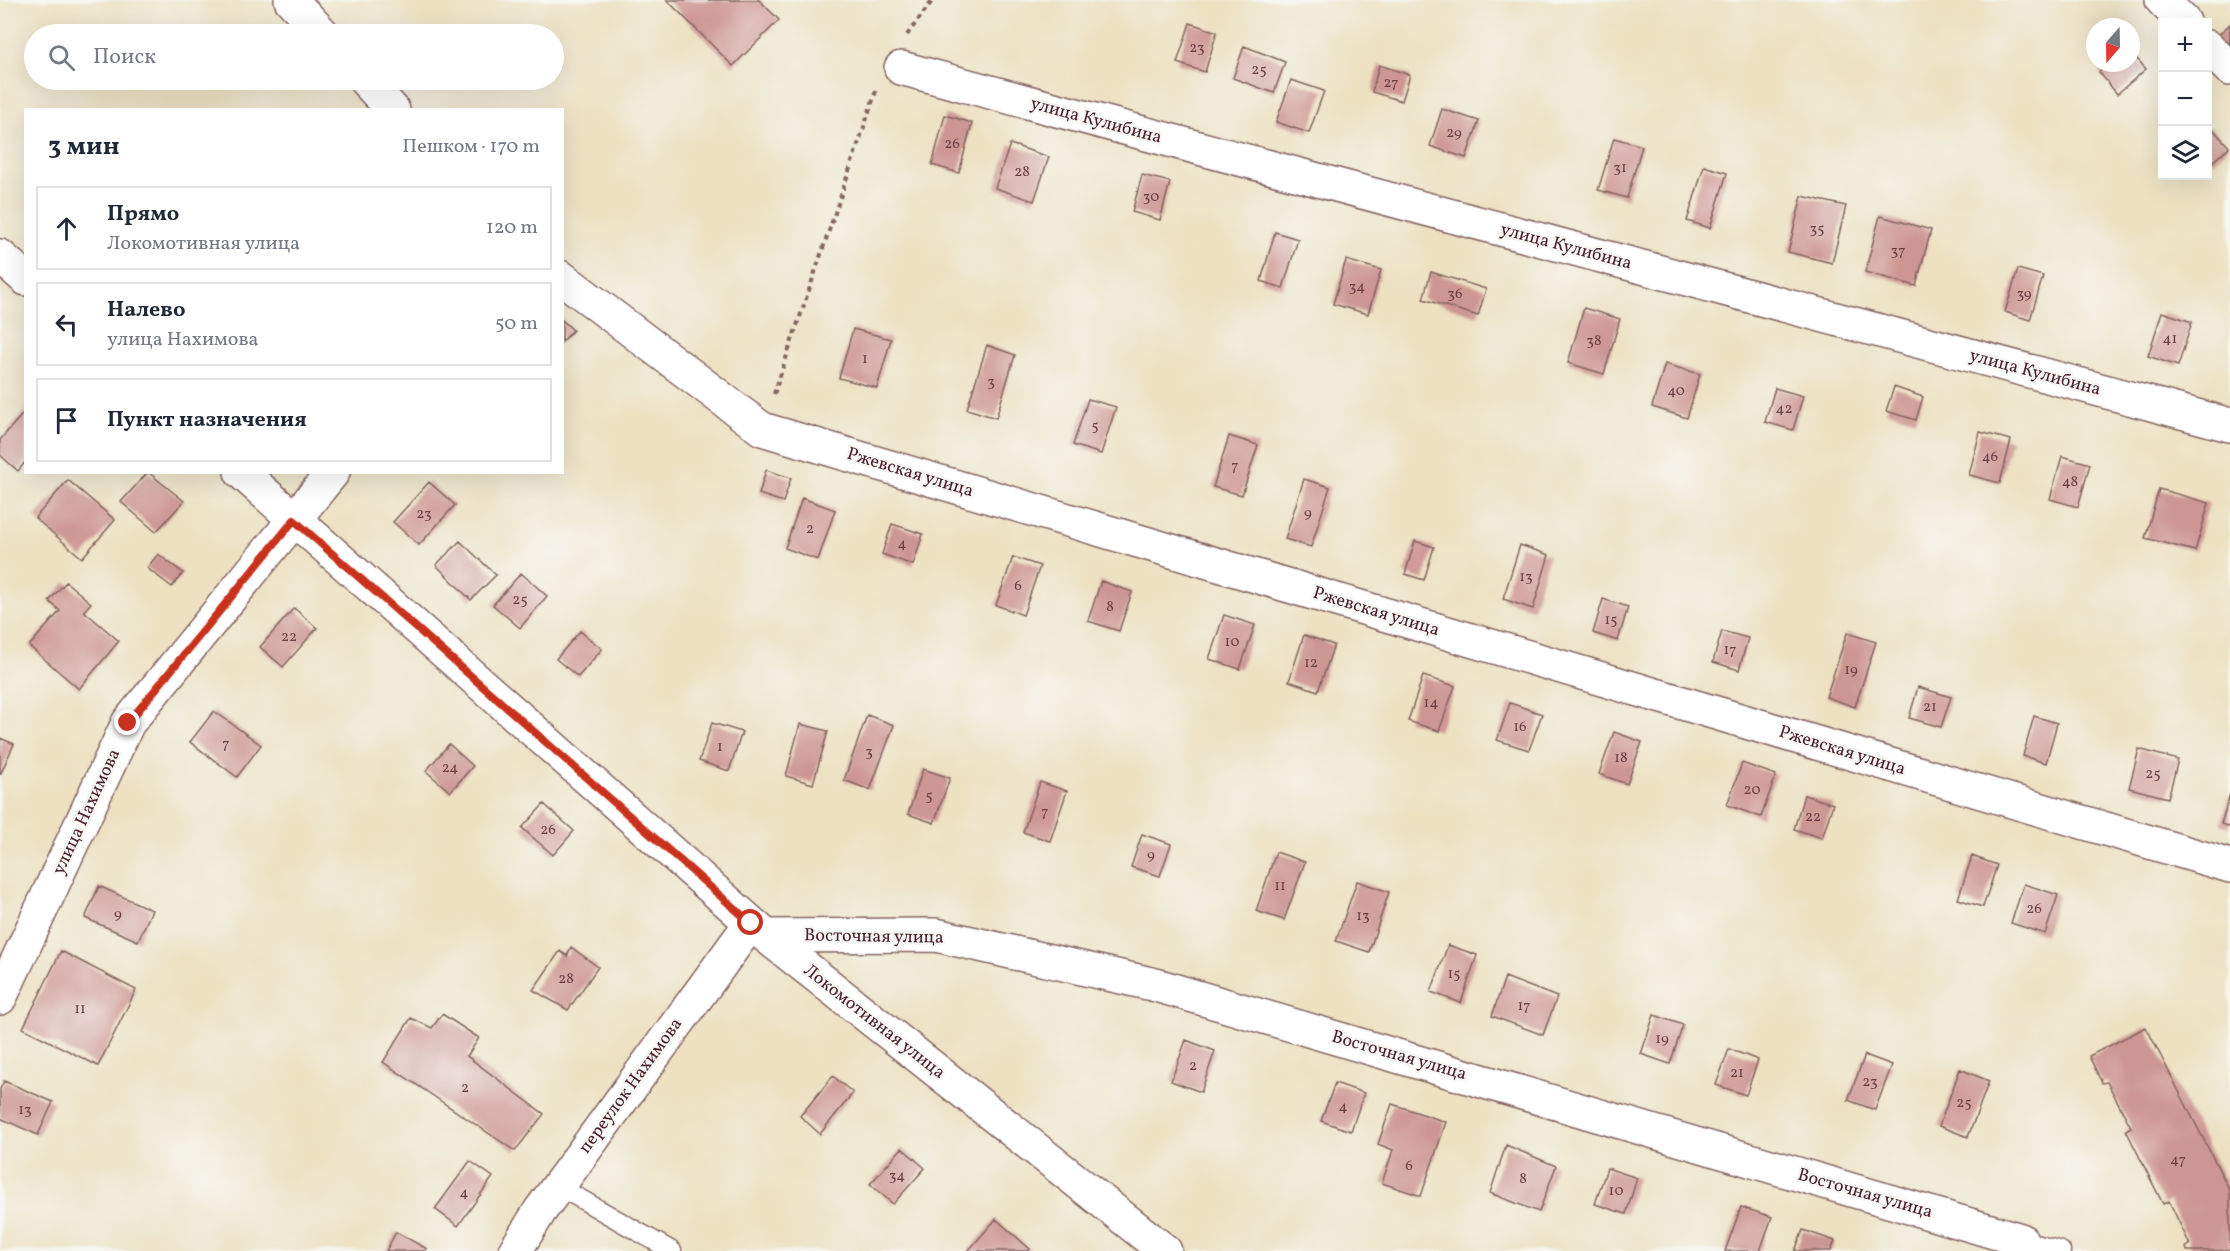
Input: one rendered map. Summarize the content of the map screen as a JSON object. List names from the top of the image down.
{
  "streets": {
    "street": [
      "улица Кулибина",
      "Ржевская улица",
      "улица Нахимова",
      "Восточная улица",
      "Локомотивная улица",
      "переулок Нахимова"
    ]
  },
  "crossings": [
    ["улица Нахимова", "Локомотивная улица"],
    ["Восточная улица", "Локомотивная улица"],
    ["Восточная улица", "переулок Нахимова"],
    ["Локомотивная улица", "переулок Нахимова"]
  ],
  "house_numbers": [
    "23",
    "25",
    "27",
    "29",
    "26",
    "31",
    "28",
    "30",
    "35",
    "37",
    "34",
    "36",
    "39",
    "41",
    "38",
    "1",
    "3",
    "40",
    "42",
    "5",
    "46",
    "7",
    "48",
    "9",
    "23",
    "2",
    "4",
    "13",
    "6",
    "25",
    "8",
    "15",
    "22",
    "10",
    "17",
    "12",
    "19",
    "14",
    "21",
    "16",
    "7",
    "1",
    "3",
    "18",
    "24",
    "25",
    "20",
    "5",
    "7",
    "22",
    "26",
    "9",
    "11",
    "26",
    "9",
    "13",
    "15",
    "28",
    "17",
    "11",
    "19",
    "2",
    "21",
    "23",
    "2",
    "25",
    "4",
    "13",
    "47",
    "6",
    "34",
    "8",
    "10",
    "4"
  ],
  "north": "bottom",
  "page": {
    "map_buttons": ["+", "−"],
    "search": "Поиск",
    "heading": ["3 мин", "Пешком · 170 m"],
    "list": [
      ["Прямо", "Локомотивная улица", "120 m"],
      ["Налево", "улица Нахимова", "50 m"],
      "Пункт назначения"
    ]
  }
}
